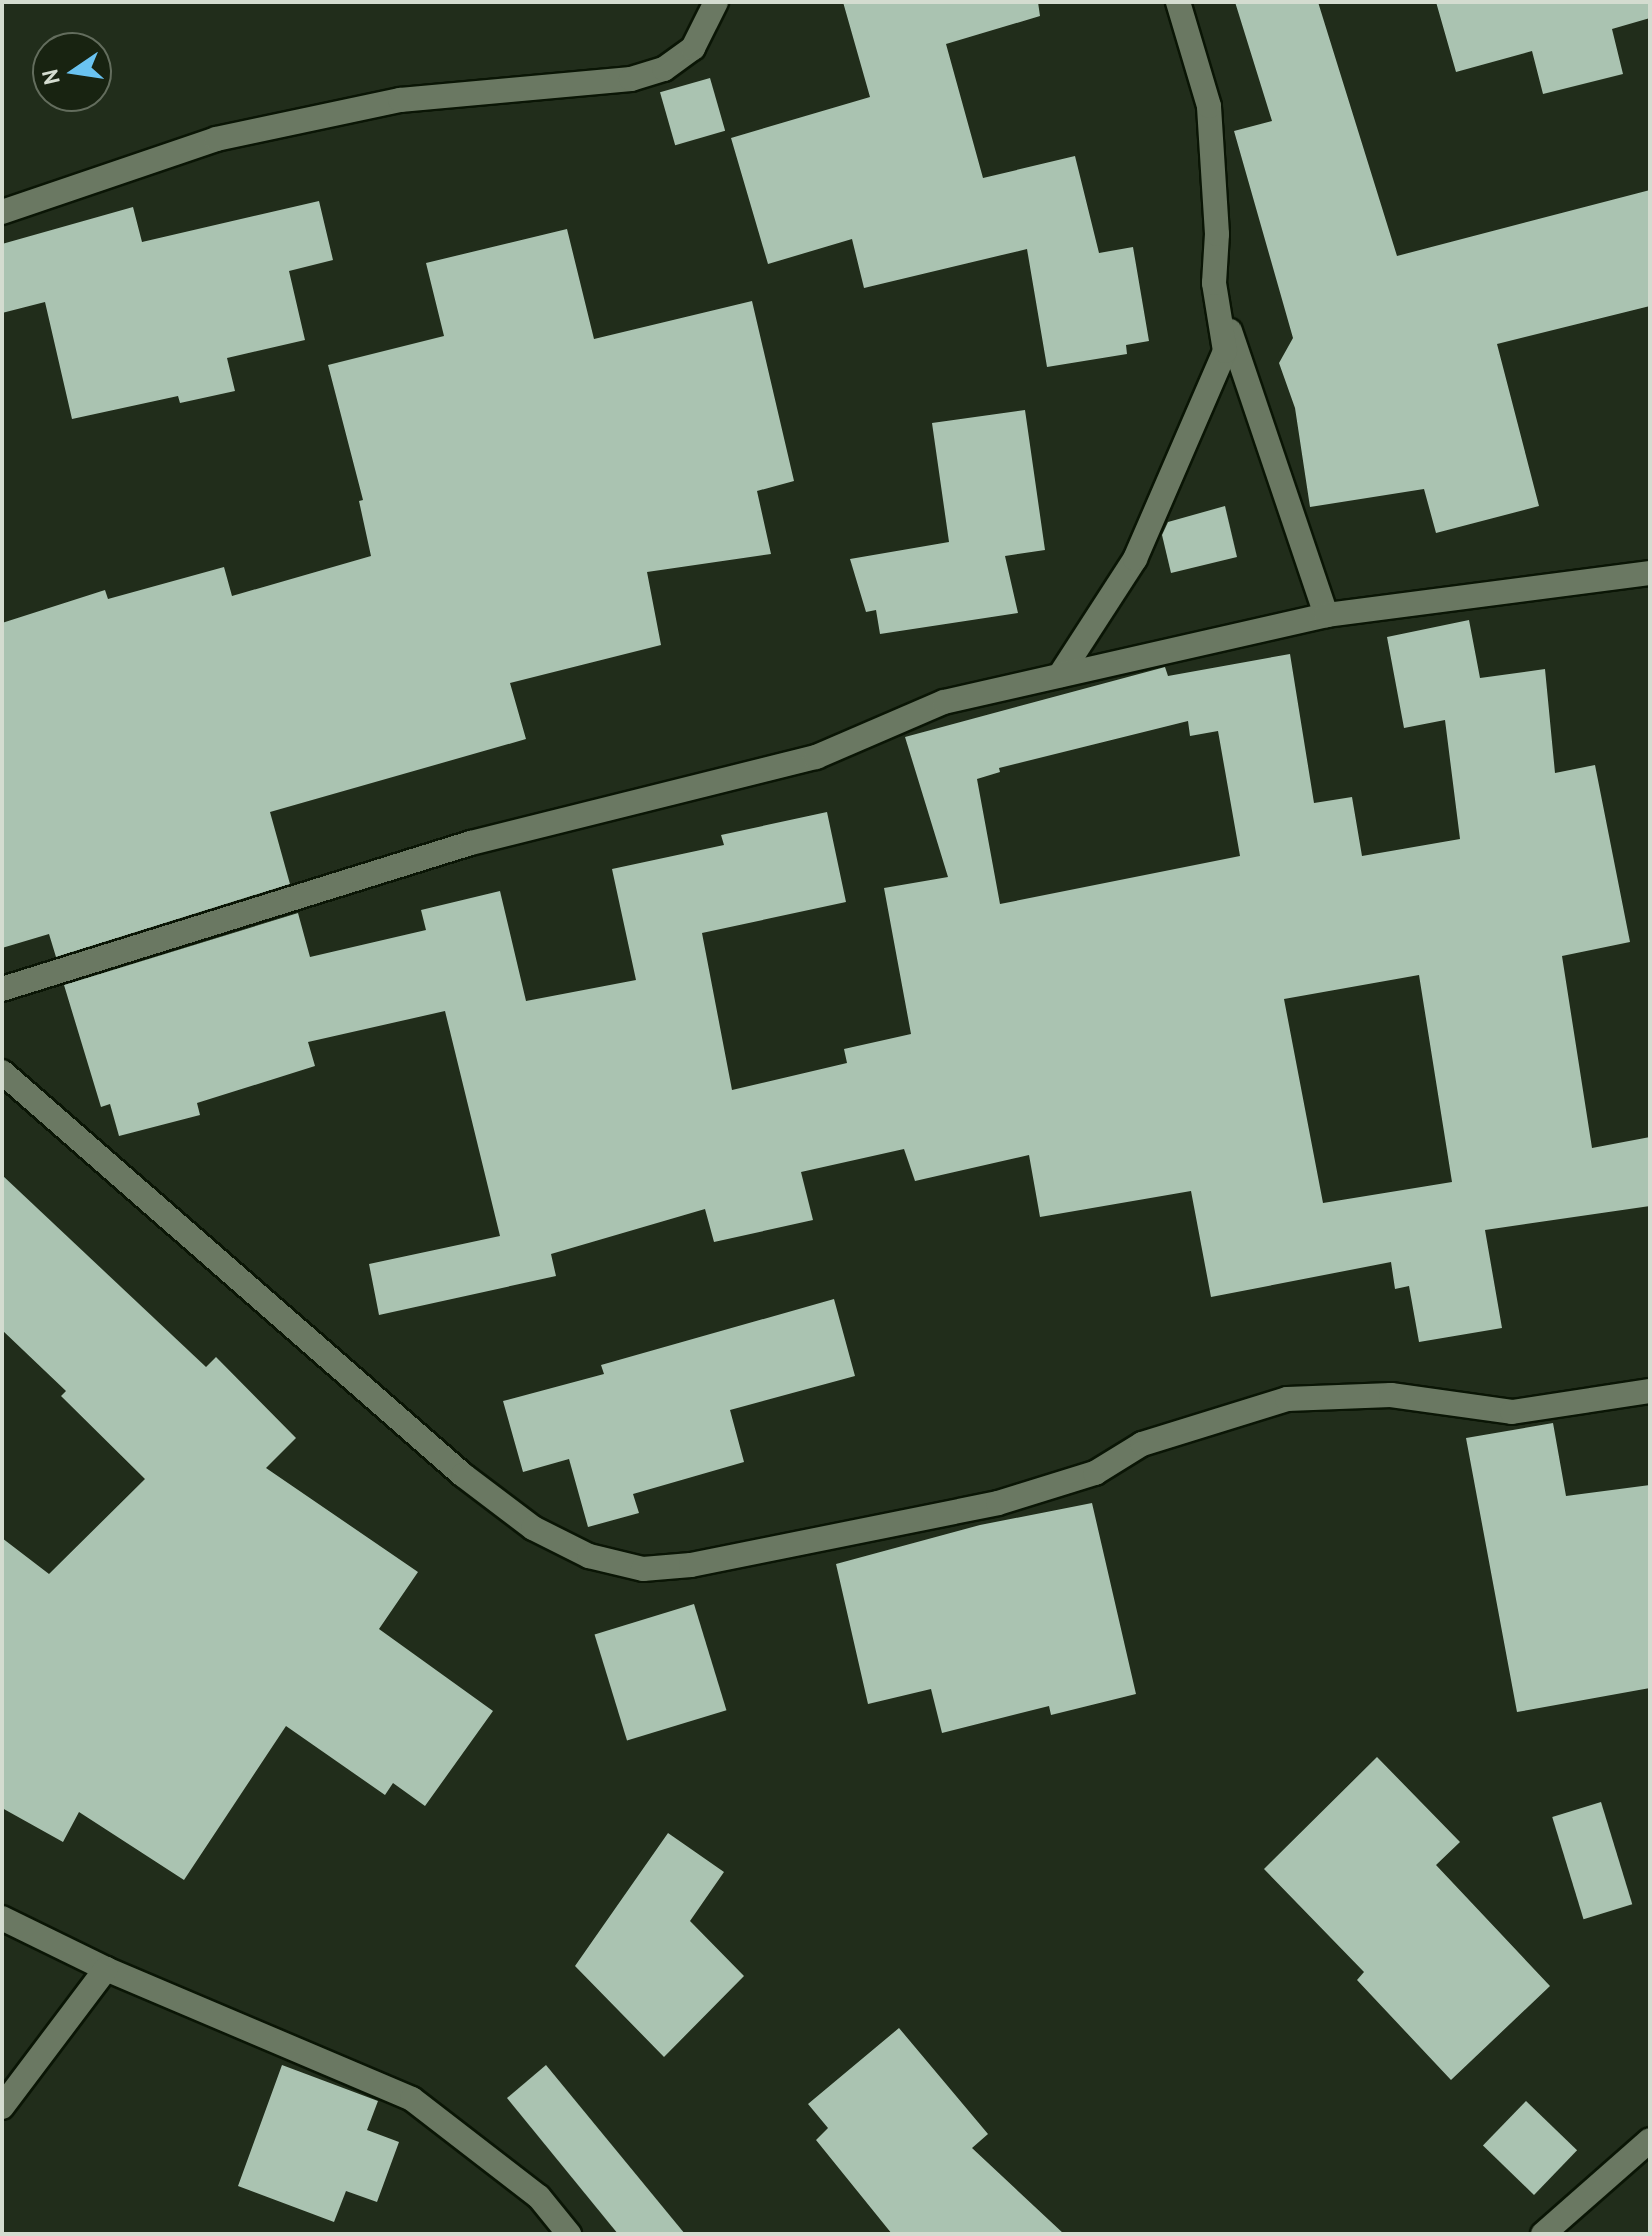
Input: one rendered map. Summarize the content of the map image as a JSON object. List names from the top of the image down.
{
  "north": "left"
}
